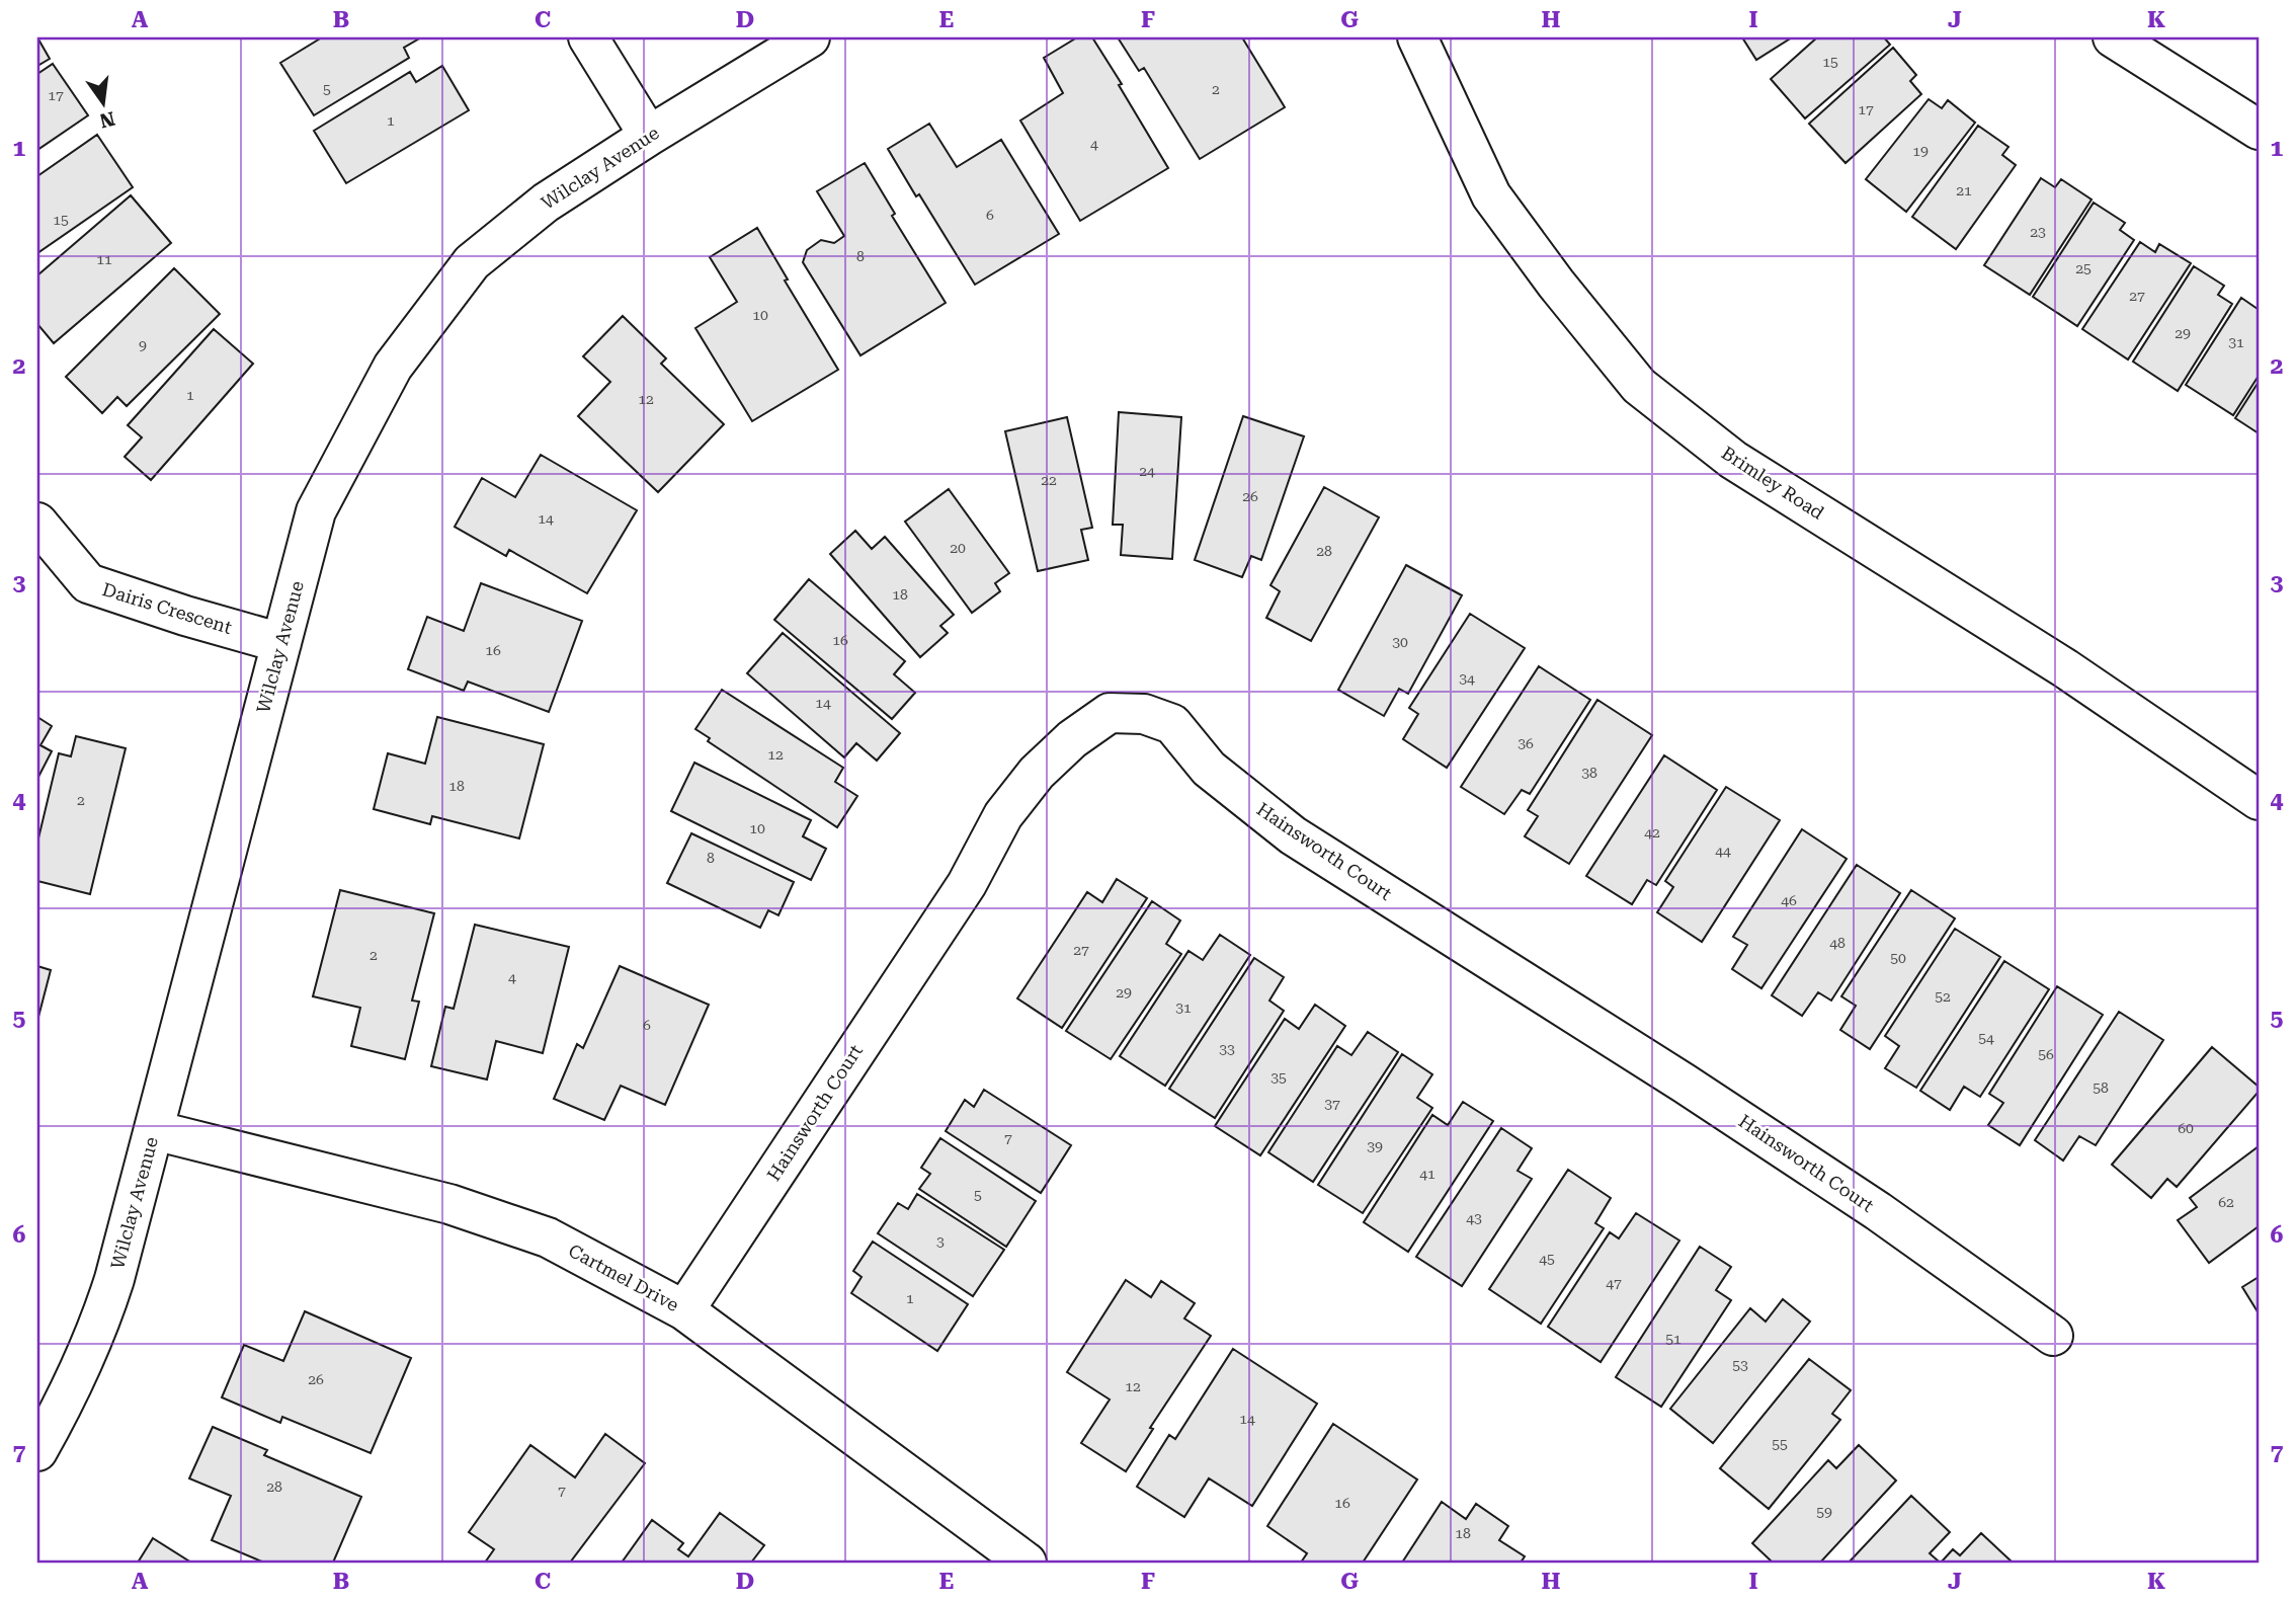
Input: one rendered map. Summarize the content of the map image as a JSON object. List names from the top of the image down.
{
  "streets": {
    "street": [
      "Wilclay Avenue",
      "Brimley Road",
      "Dairis Crescent",
      "Hainsworth Court",
      "Cartmel Drive"
    ]
  },
  "crossings": [
    ["Wilclay Avenue", "Dairis Crescent"],
    ["Wilclay Avenue", "Cartmel Drive"],
    ["Hainsworth Court", "Cartmel Drive"]
  ],
  "house_numbers": [
    "15",
    "5",
    "2",
    "17",
    "17",
    "1",
    "4",
    "19",
    "21",
    "6",
    "15",
    "23",
    "8",
    "11",
    "25",
    "27",
    "10",
    "29",
    "31",
    "9",
    "1",
    "12",
    "24",
    "22",
    "26",
    "14",
    "20",
    "28",
    "18",
    "16",
    "30",
    "16",
    "34",
    "14",
    "36",
    "12",
    "38",
    "18",
    "2",
    "10",
    "42",
    "44",
    "8",
    "46",
    "48",
    "27",
    "2",
    "50",
    "4",
    "29",
    "52",
    "31",
    "6",
    "54",
    "33",
    "56",
    "35",
    "58",
    "37",
    "60",
    "7",
    "39",
    "41",
    "5",
    "62",
    "43",
    "3",
    "45",
    "47",
    "1",
    "51",
    "53",
    "26",
    "12",
    "14",
    "55",
    "28",
    "7",
    "16",
    "59",
    "18"
  ],
  "north": "bottom",
  "grid": {
    "columns": [
      "A",
      "B",
      "C",
      "D",
      "E",
      "F",
      "G",
      "H",
      "I",
      "J",
      "K"
    ],
    "rows": [
      "1",
      "2",
      "3",
      "4",
      "5",
      "6",
      "7"
    ]
  }
}
